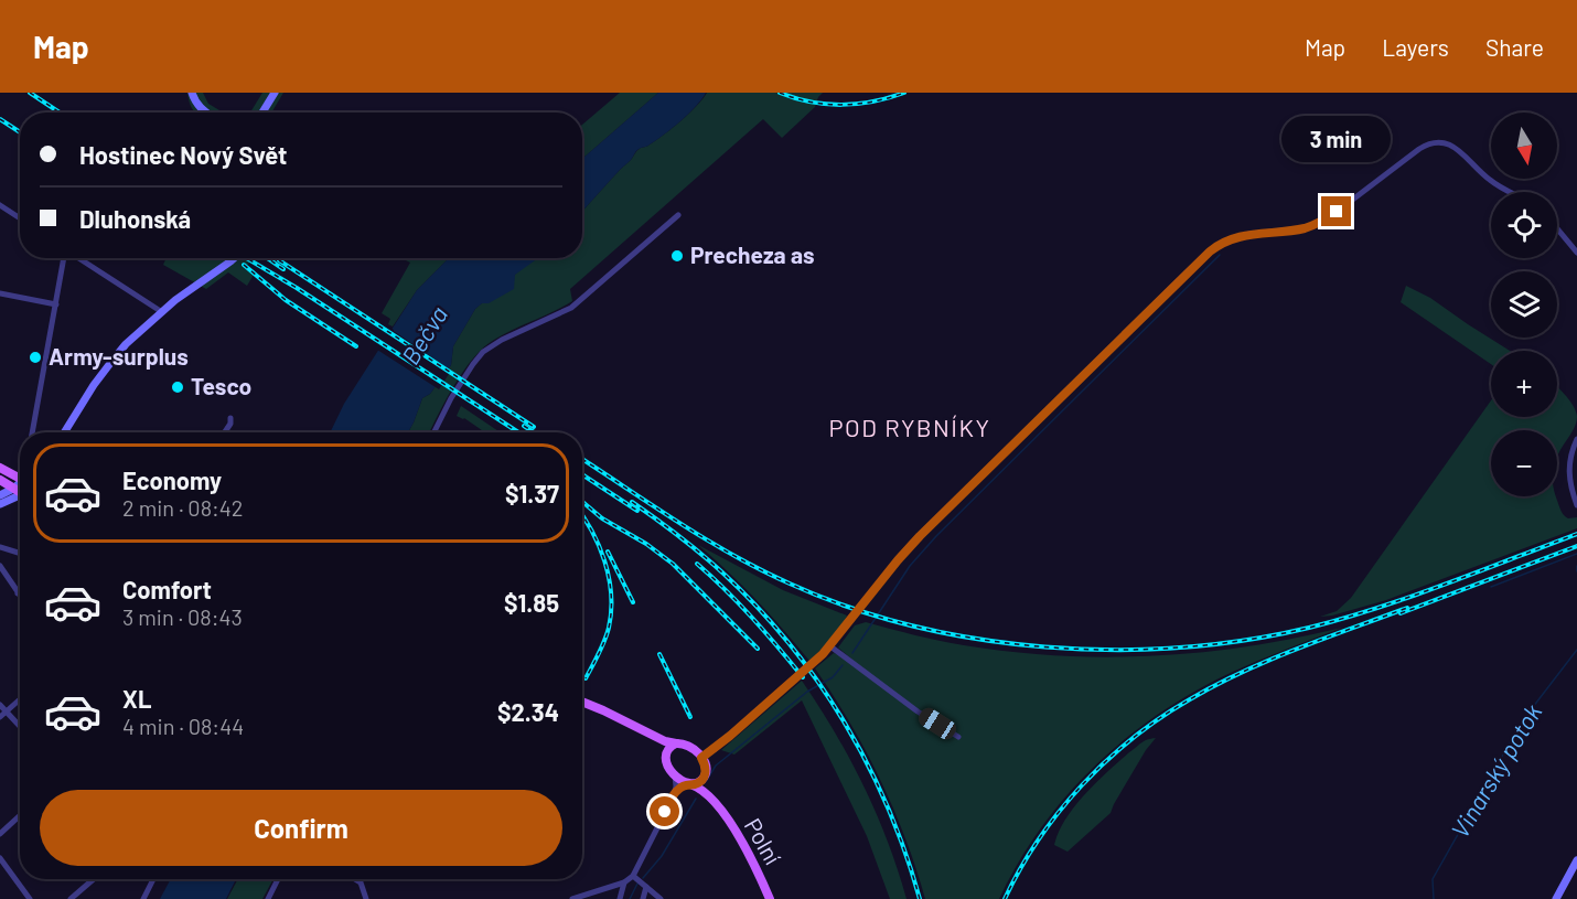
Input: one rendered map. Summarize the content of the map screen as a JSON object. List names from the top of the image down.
{
  "streets": {
    "main road": ["Polní"]
  },
  "districts": ["POD RYBNÍKY"],
  "water": ["Bečva", "Vinarský potok"],
  "places": ["Precheza as", "Army-surplus", "Tesco"],
  "north": "bottom",
  "page": {
    "header": "Map",
    "nav": ["Map", "Layers", "Share"],
    "map_buttons": ["+", "−"],
    "banner": ["Hostinec Nový Svět", "Dluhonská"],
    "bubble": "3 min",
    "list": [
      {
        "name": "Economy",
        "note": "2 min · 08:42",
        "value": "$1.37"
      },
      {
        "name": "Comfort",
        "note": "3 min · 08:43",
        "value": "$1.85"
      },
      {
        "name": "XL",
        "note": "4 min · 08:44",
        "value": "$2.34"
      }
    ],
    "buttons": "Confirm"
  }
}
